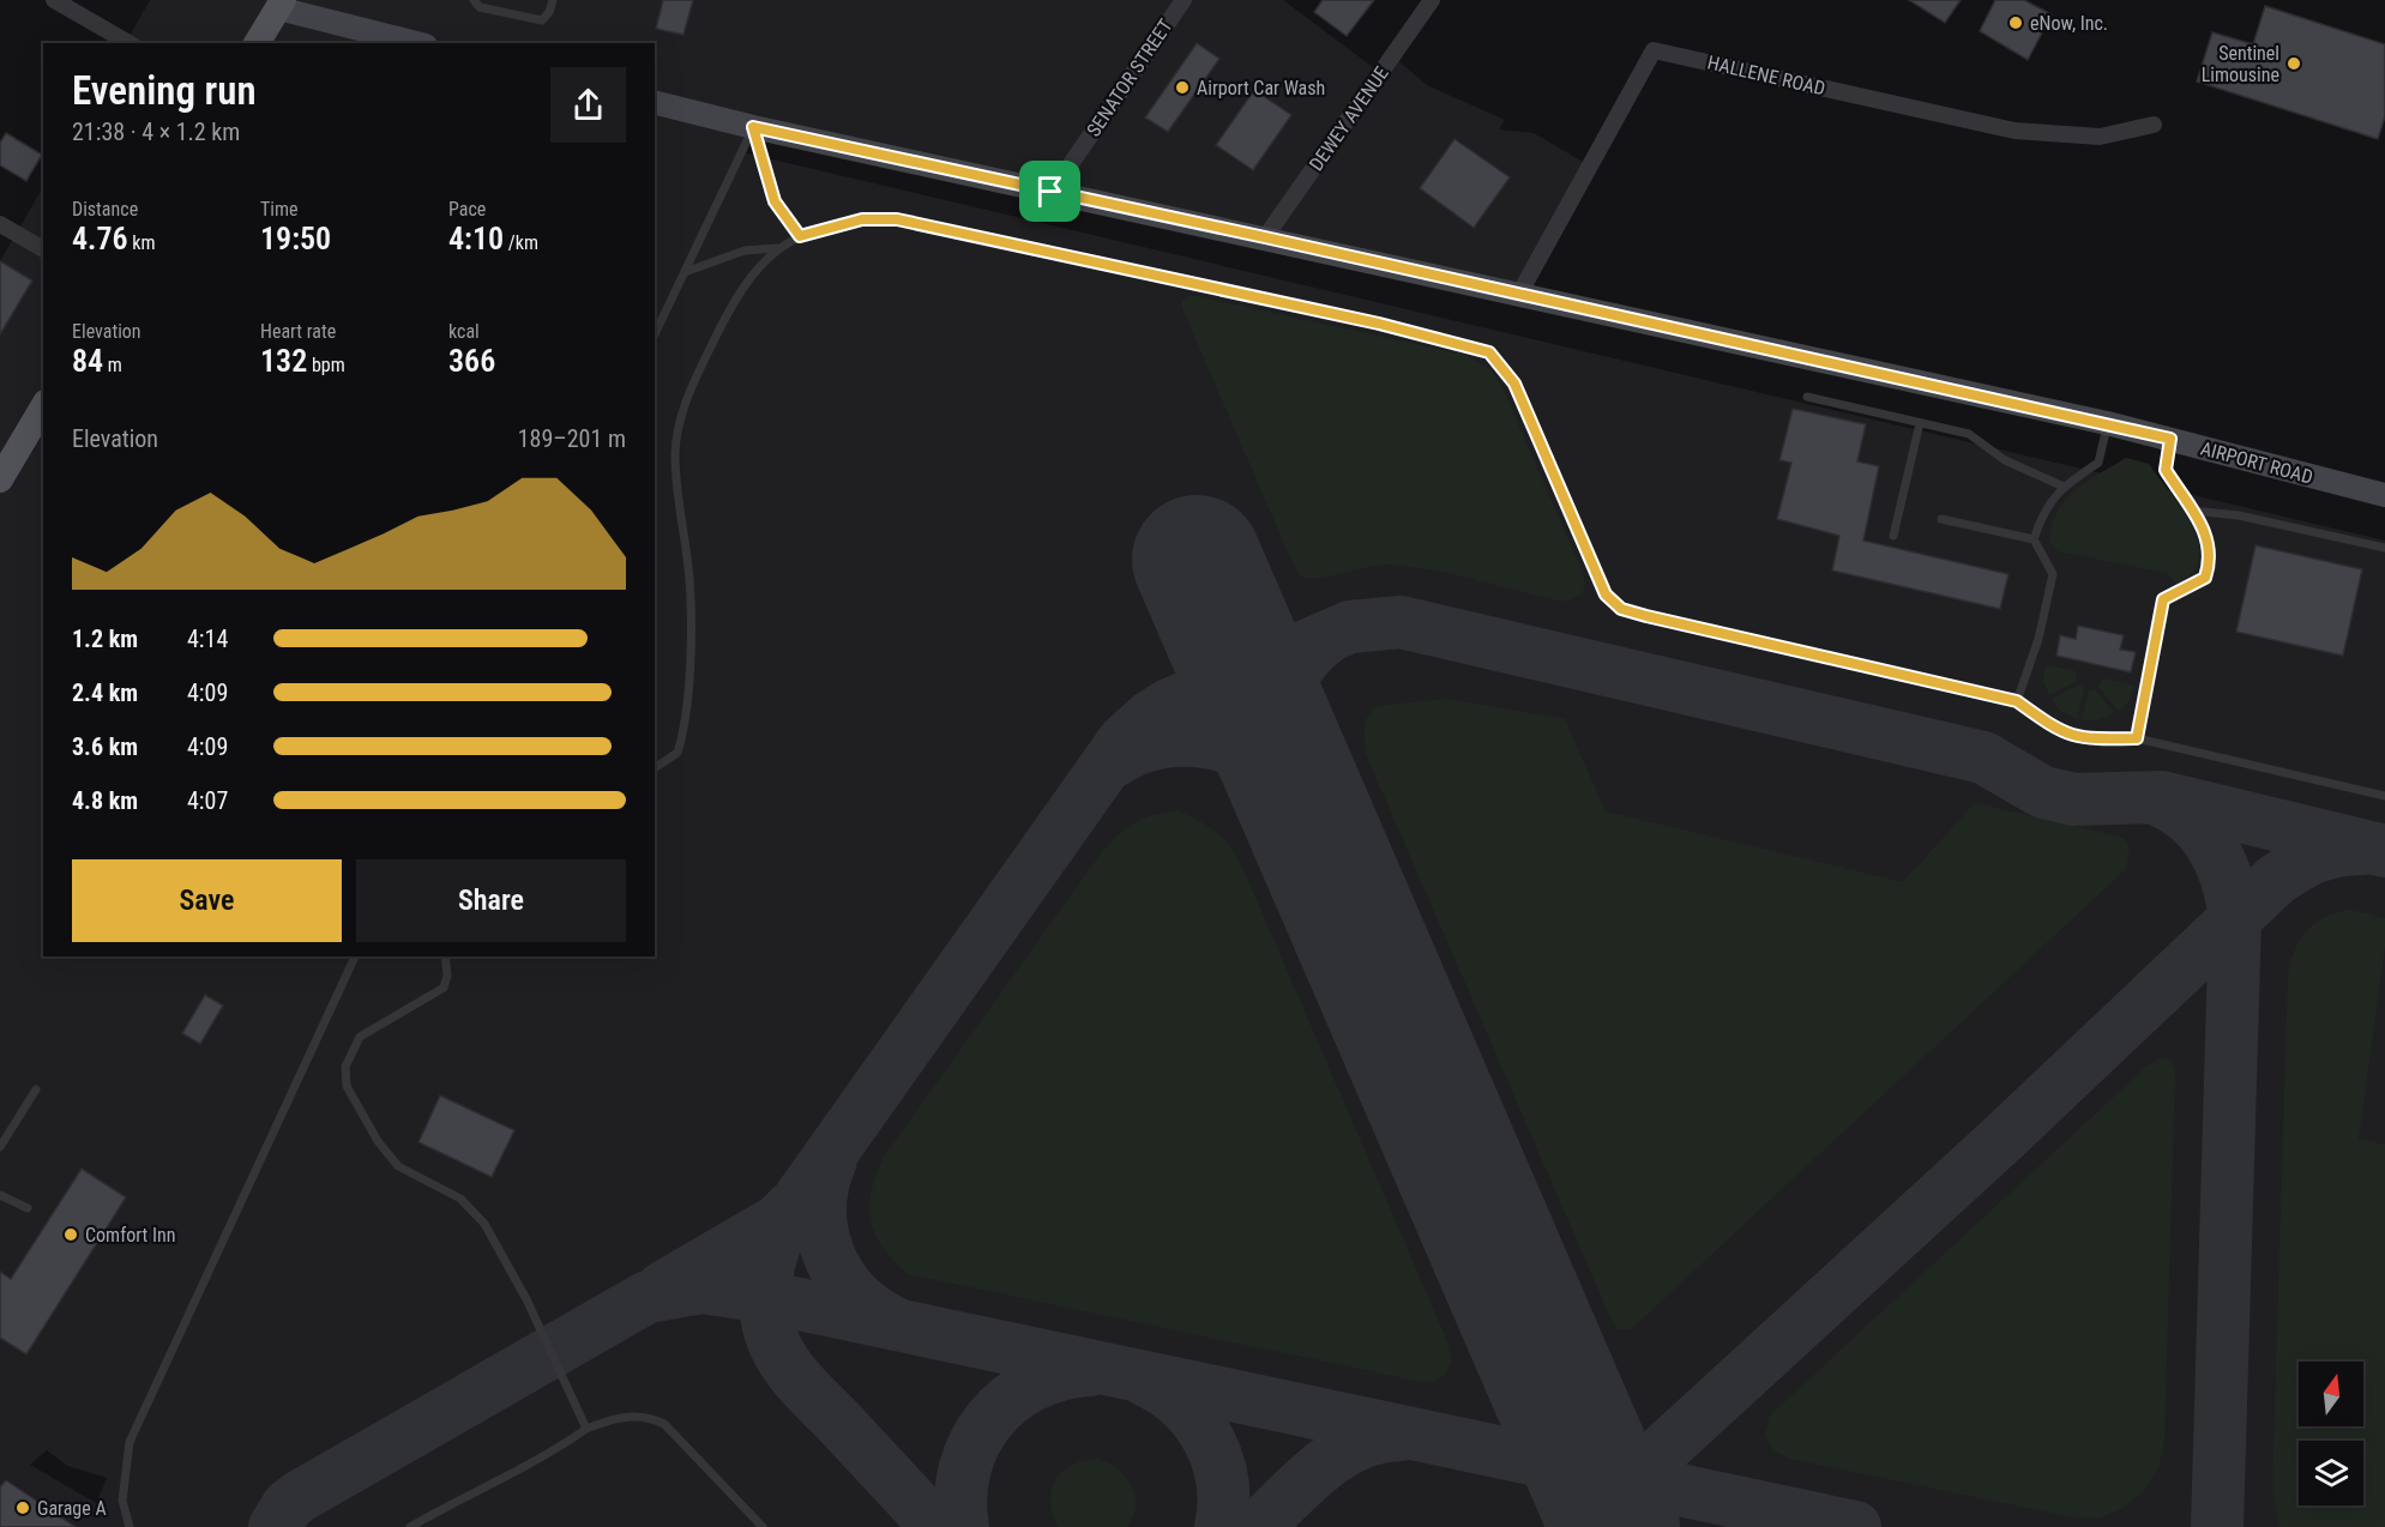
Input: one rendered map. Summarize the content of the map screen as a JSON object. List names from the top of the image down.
{
  "streets": {
    "main road": ["AIRPORT ROAD"],
    "street": ["HALLENE ROAD", "SENATOR STREET", "DEWEY AVENUE"]
  },
  "crossings": [
    ["HALLENE ROAD", "AIRPORT ROAD"],
    ["SENATOR STREET", "AIRPORT ROAD"],
    ["DEWEY AVENUE", "AIRPORT ROAD"]
  ],
  "places": [
    "eNow, Inc.",
    "Sentinel Limousine",
    "Airport Car Wash",
    "Comfort Inn",
    "Garage A"
  ],
  "north": "top",
  "page": {
    "heading": ["Evening run", "21:38 · 4 × 1.2 km"],
    "stats": [
      ["Distance", "4.76 km"],
      ["Time", "19:50"],
      ["Pace", "4:10 /km"],
      ["Elevation", "84 m"],
      ["Heart rate", "132 bpm"],
      ["kcal", "366"]
    ],
    "chart": ["Elevation", "189–201 m"],
    "list": [
      {
        "name": "1.2 km",
        "note": "4:14"
      },
      {
        "name": "2.4 km",
        "note": "4:09"
      },
      {
        "name": "3.6 km",
        "note": "4:09"
      },
      {
        "name": "4.8 km",
        "note": "4:07"
      }
    ],
    "buttons": ["Save", "Share"]
  }
}
